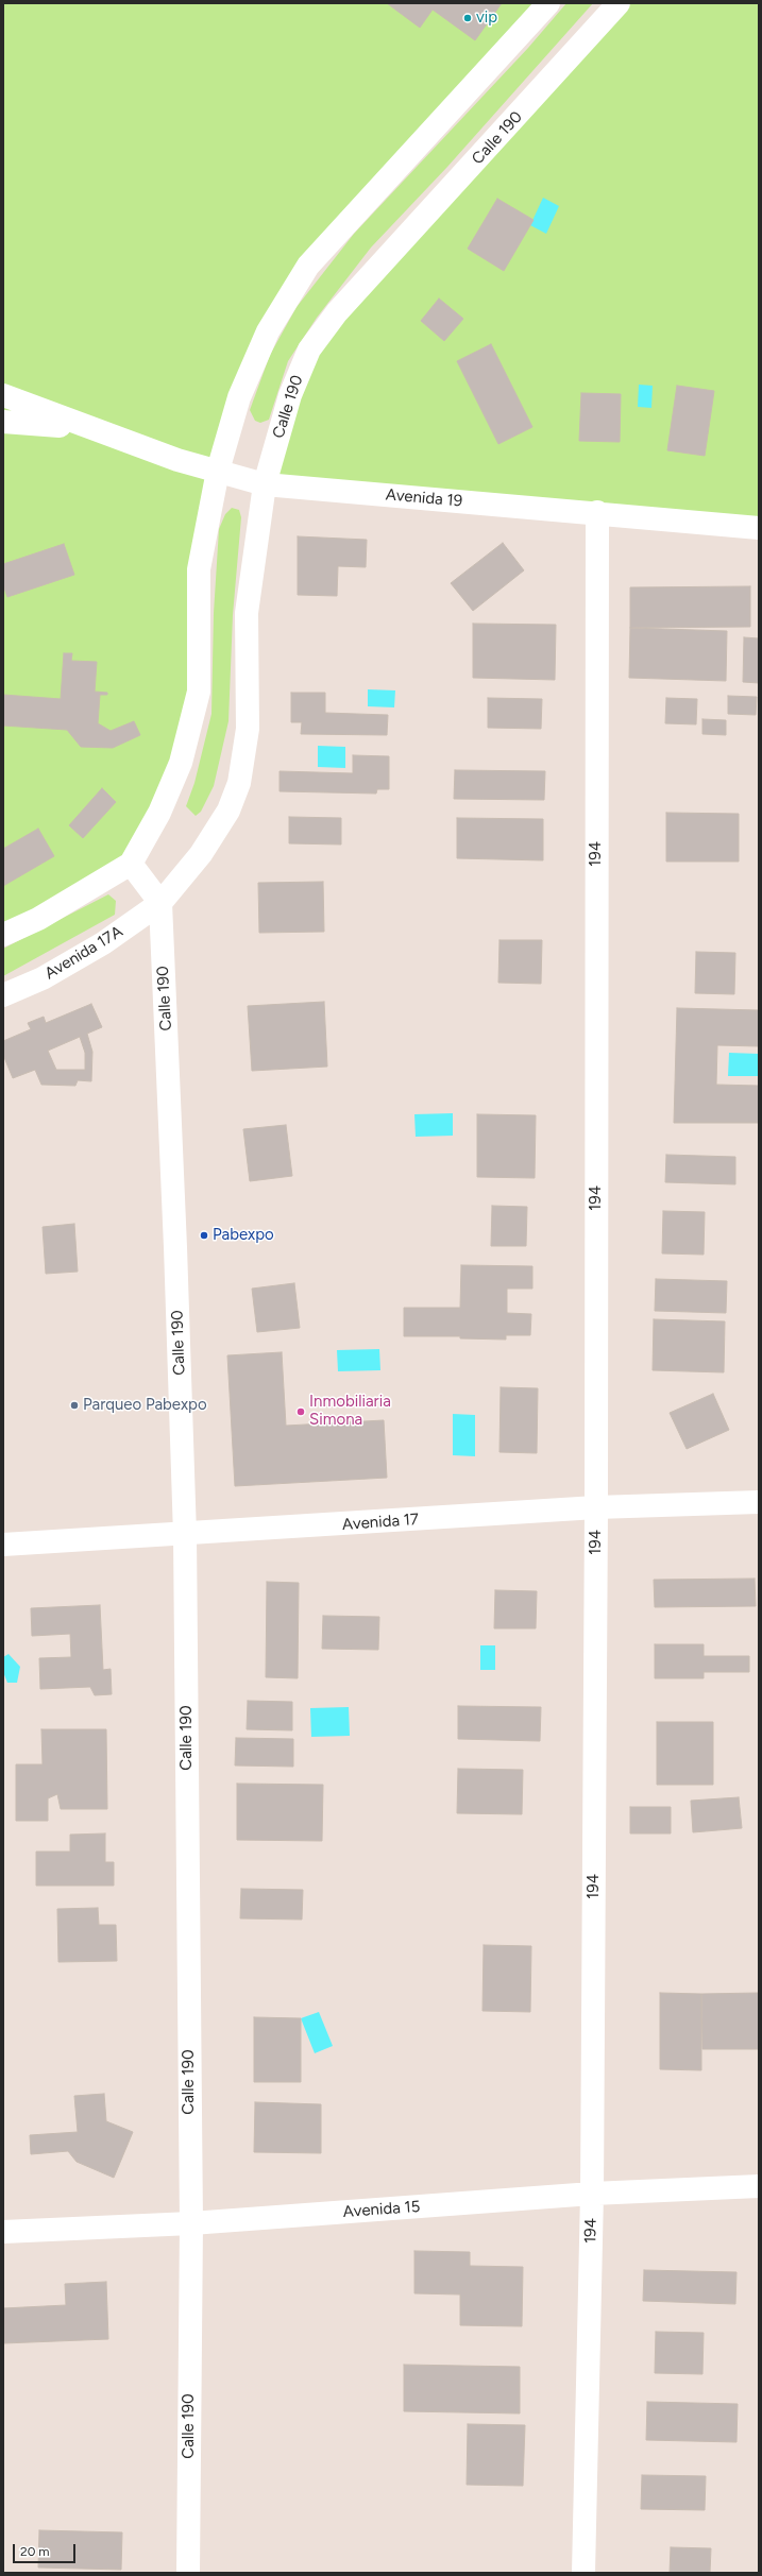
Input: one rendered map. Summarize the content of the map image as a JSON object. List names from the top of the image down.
{
  "streets": {
    "street": [
      "Calle 190",
      "Avenida 19",
      "194",
      "Avenida 17A",
      "Avenida 17",
      "Avenida 15"
    ]
  },
  "crossings": [
    ["Calle 190", "Avenida 19"],
    ["Calle 190", "Avenida 17A"],
    ["Calle 190", "Avenida 17"],
    ["Calle 190", "Avenida 15"],
    ["Avenida 19", "194"],
    ["194", "Avenida 17"],
    ["194", "Avenida 15"]
  ],
  "places": [
    "vip",
    "Pabexpo",
    "Parqueo Pabexpo",
    "Inmobiliaria Simona"
  ],
  "scale_bar": "20 m"
}
